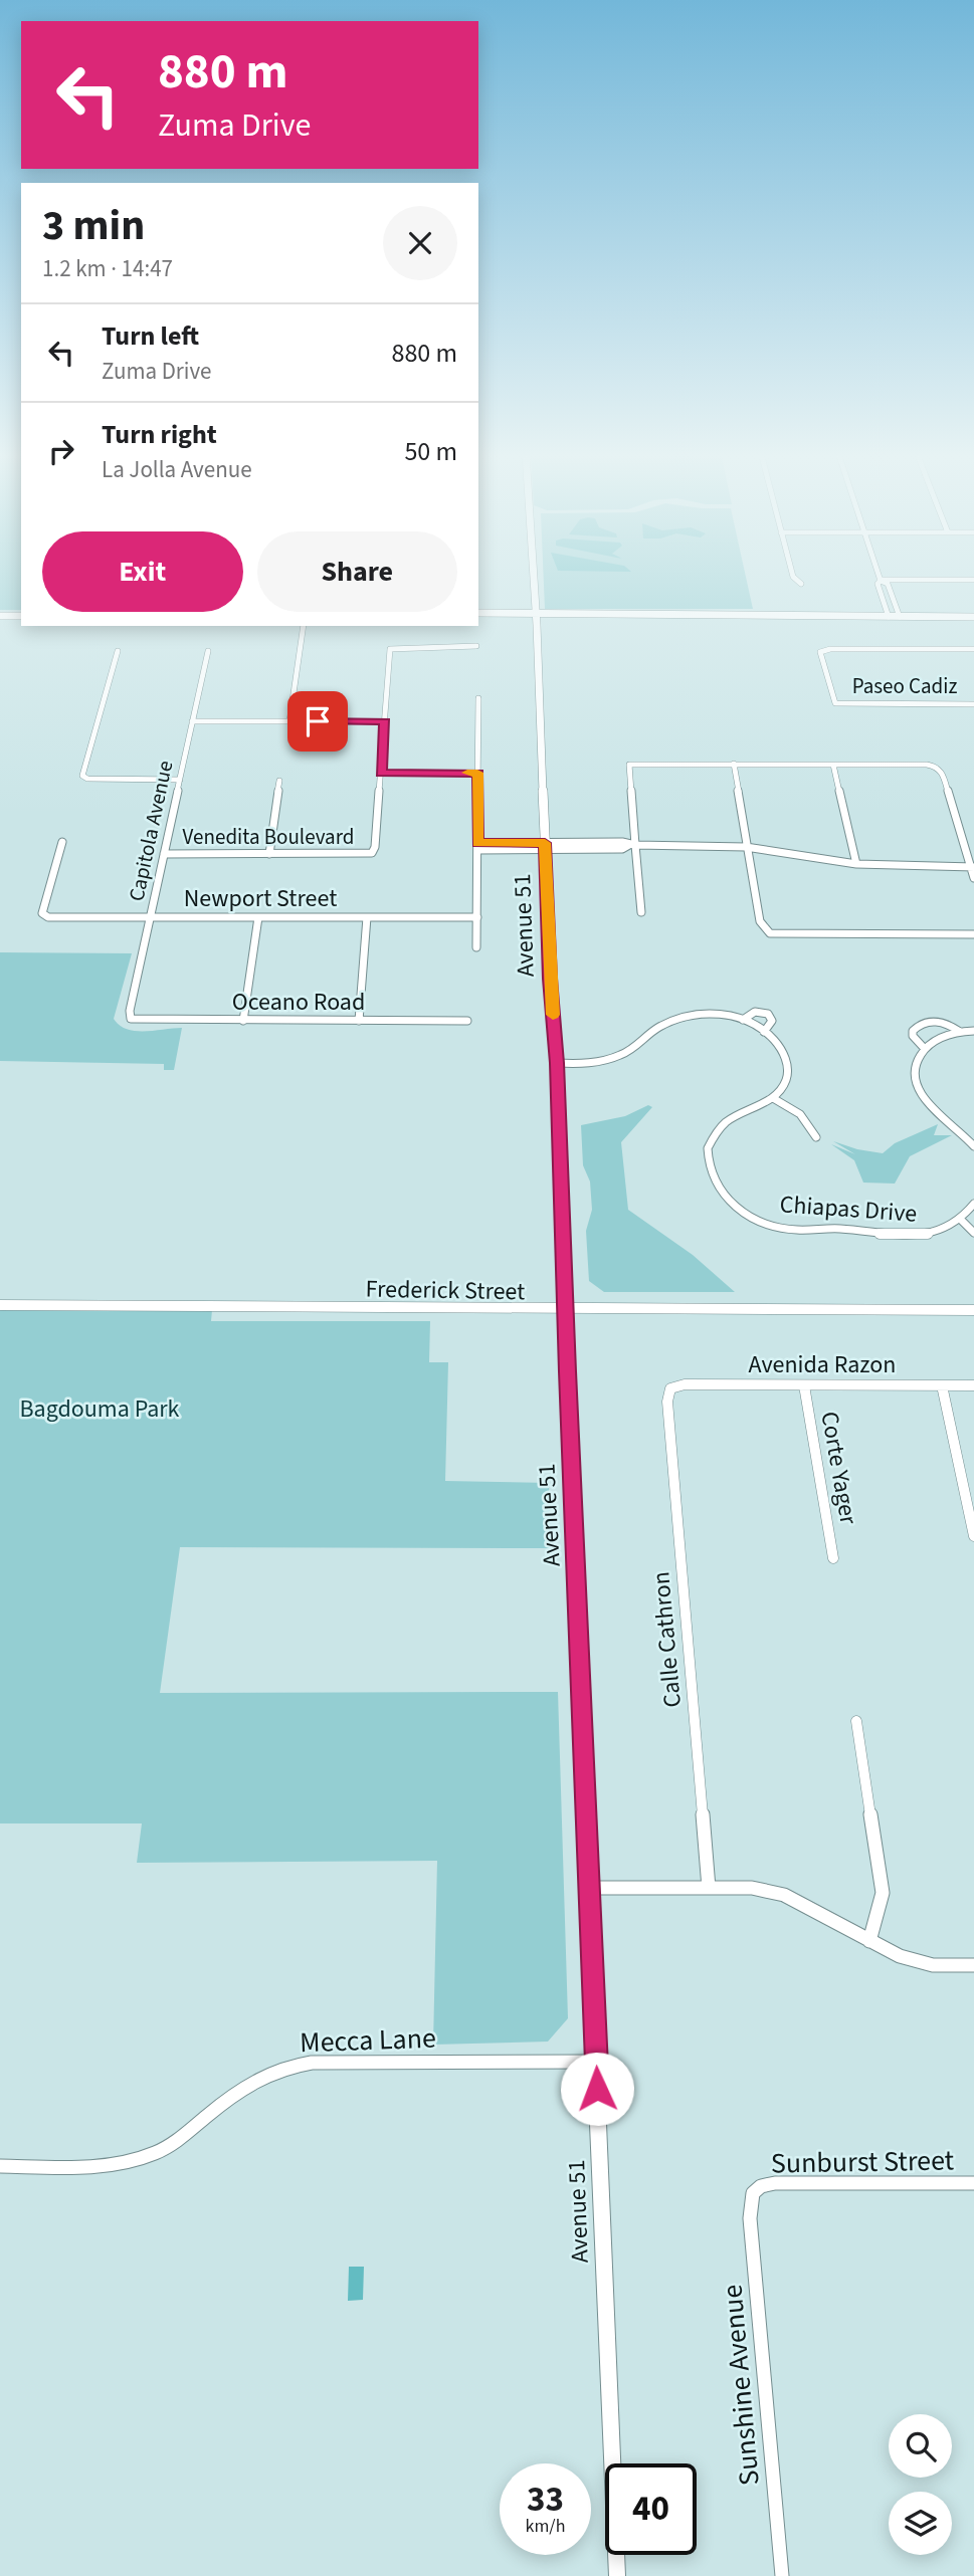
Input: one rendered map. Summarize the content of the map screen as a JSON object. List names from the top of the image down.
{
  "streets": {
    "street": [
      "Paseo Cadiz",
      "Capitola Avenue",
      "Venedita Boulevard",
      "Newport Street",
      "Avenue 51",
      "Oceano Road",
      "Chiapas Drive",
      "Frederick Street",
      "Avenida Razon",
      "Corte Yager",
      "Calle Cathron",
      "Mecca Lane",
      "Sunburst Street",
      "Sunshine Avenue"
    ]
  },
  "crossings": [
    ["Capitola Avenue", "Venedita Boulevard"],
    ["Capitola Avenue", "Newport Street"],
    ["Capitola Avenue", "Oceano Road"],
    ["Avenue 51", "Frederick Street"],
    ["Avenue 51", "Mecca Lane"],
    ["Avenida Razon", "Corte Yager"],
    ["Avenida Razon", "Calle Cathron"],
    ["Sunburst Street", "Sunshine Avenue"]
  ],
  "parks": ["Bagdouma Park"],
  "page": {
    "turn": ["880 m", "Zuma Drive"],
    "heading": ["3 min", "1.2 km · 14:47"],
    "list": [
      {
        "name": "Turn left",
        "note": "Zuma Drive",
        "value": "880 m"
      },
      {
        "name": "Turn right",
        "note": "La Jolla Avenue",
        "value": "50 m"
      }
    ],
    "buttons": ["Exit", "Share"],
    "speed": "33 km/h",
    "limit": "40"
  }
}
